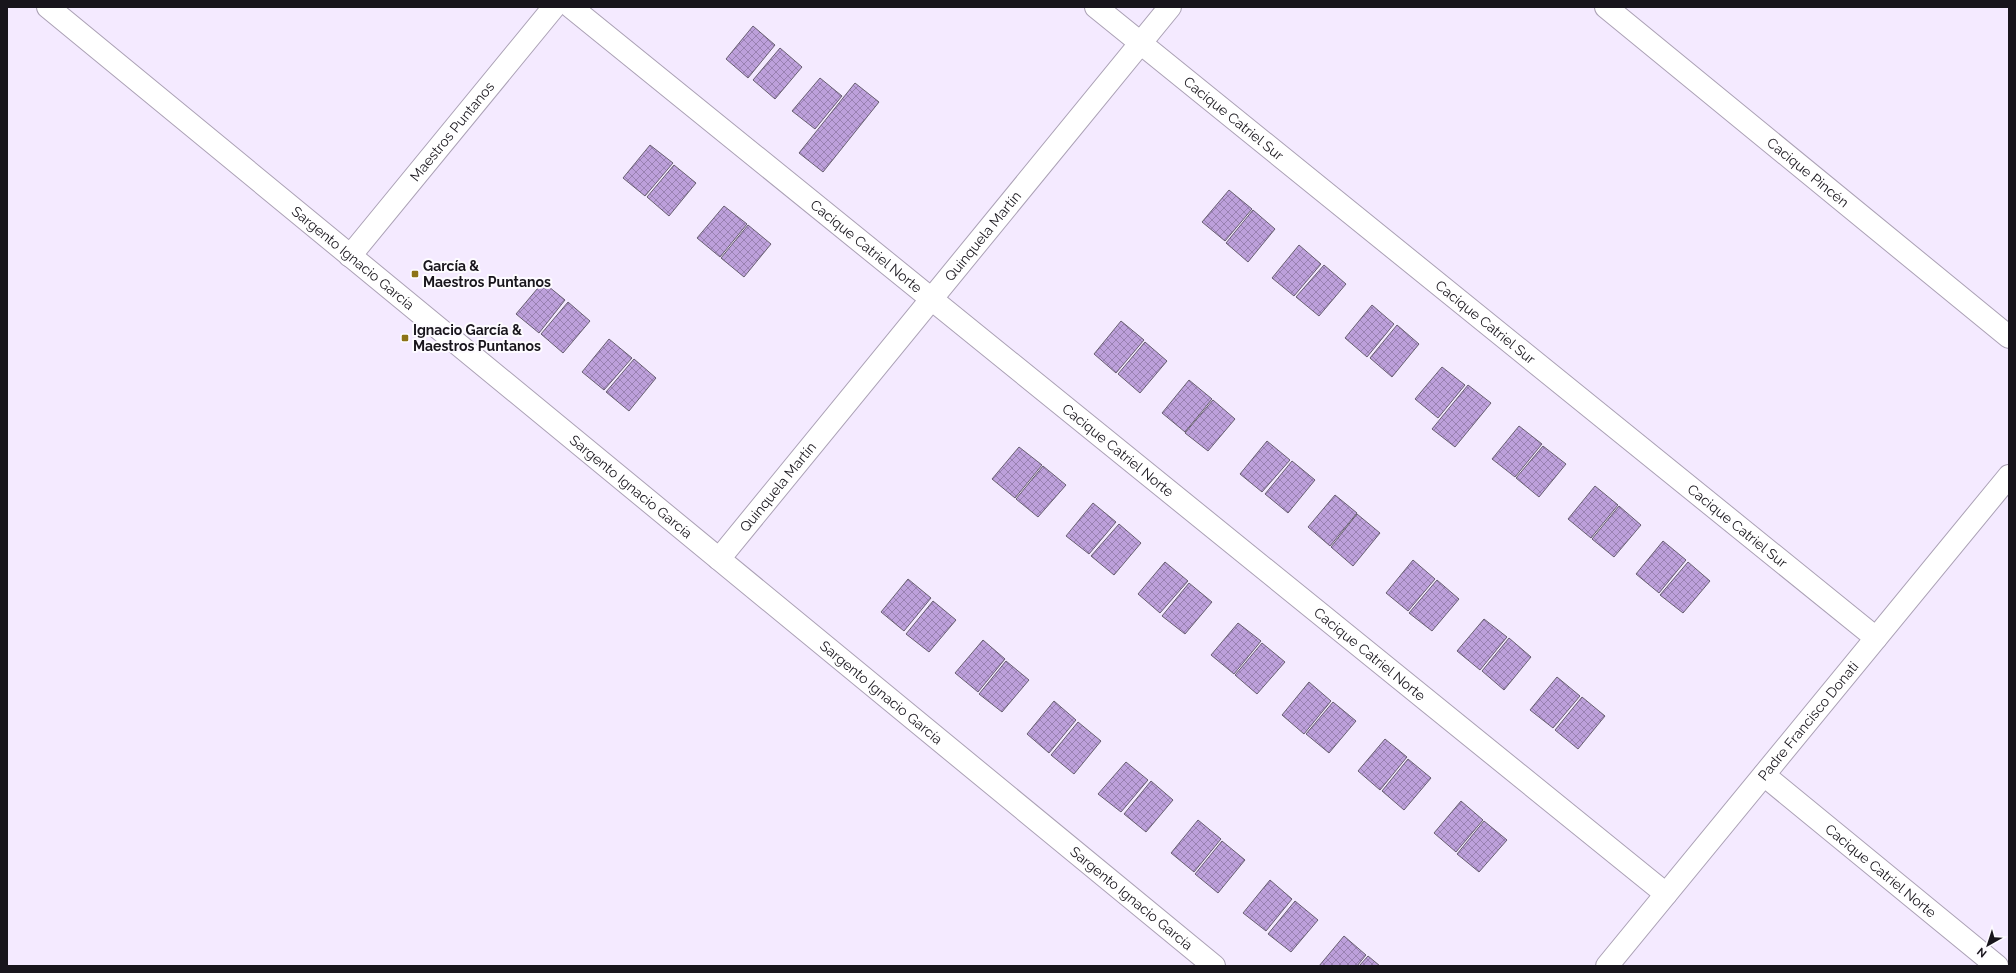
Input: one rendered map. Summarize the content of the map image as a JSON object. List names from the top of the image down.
{
  "streets": {
    "street": [
      "Cacique Catriel Sur",
      "Maestros Puntanos",
      "Cacique Pincén",
      "Quinquela Martín",
      "Cacique Catriel Norte",
      "Sargento Ignacio García",
      "Padre Francisco Donati"
    ]
  },
  "crossings": [
    ["Cacique Catriel Sur", "Quinquela Martín"],
    ["Cacique Catriel Sur", "Padre Francisco Donati"],
    ["Maestros Puntanos", "Sargento Ignacio García"],
    ["Quinquela Martín", "Cacique Catriel Norte"],
    ["Quinquela Martín", "Sargento Ignacio García"],
    ["Cacique Catriel Norte", "Padre Francisco Donati"]
  ],
  "places": {
    "transit": ["García & Maestros Puntanos", "Ignacio García & Maestros Puntanos"]
  },
  "north": "bottom left"
}
